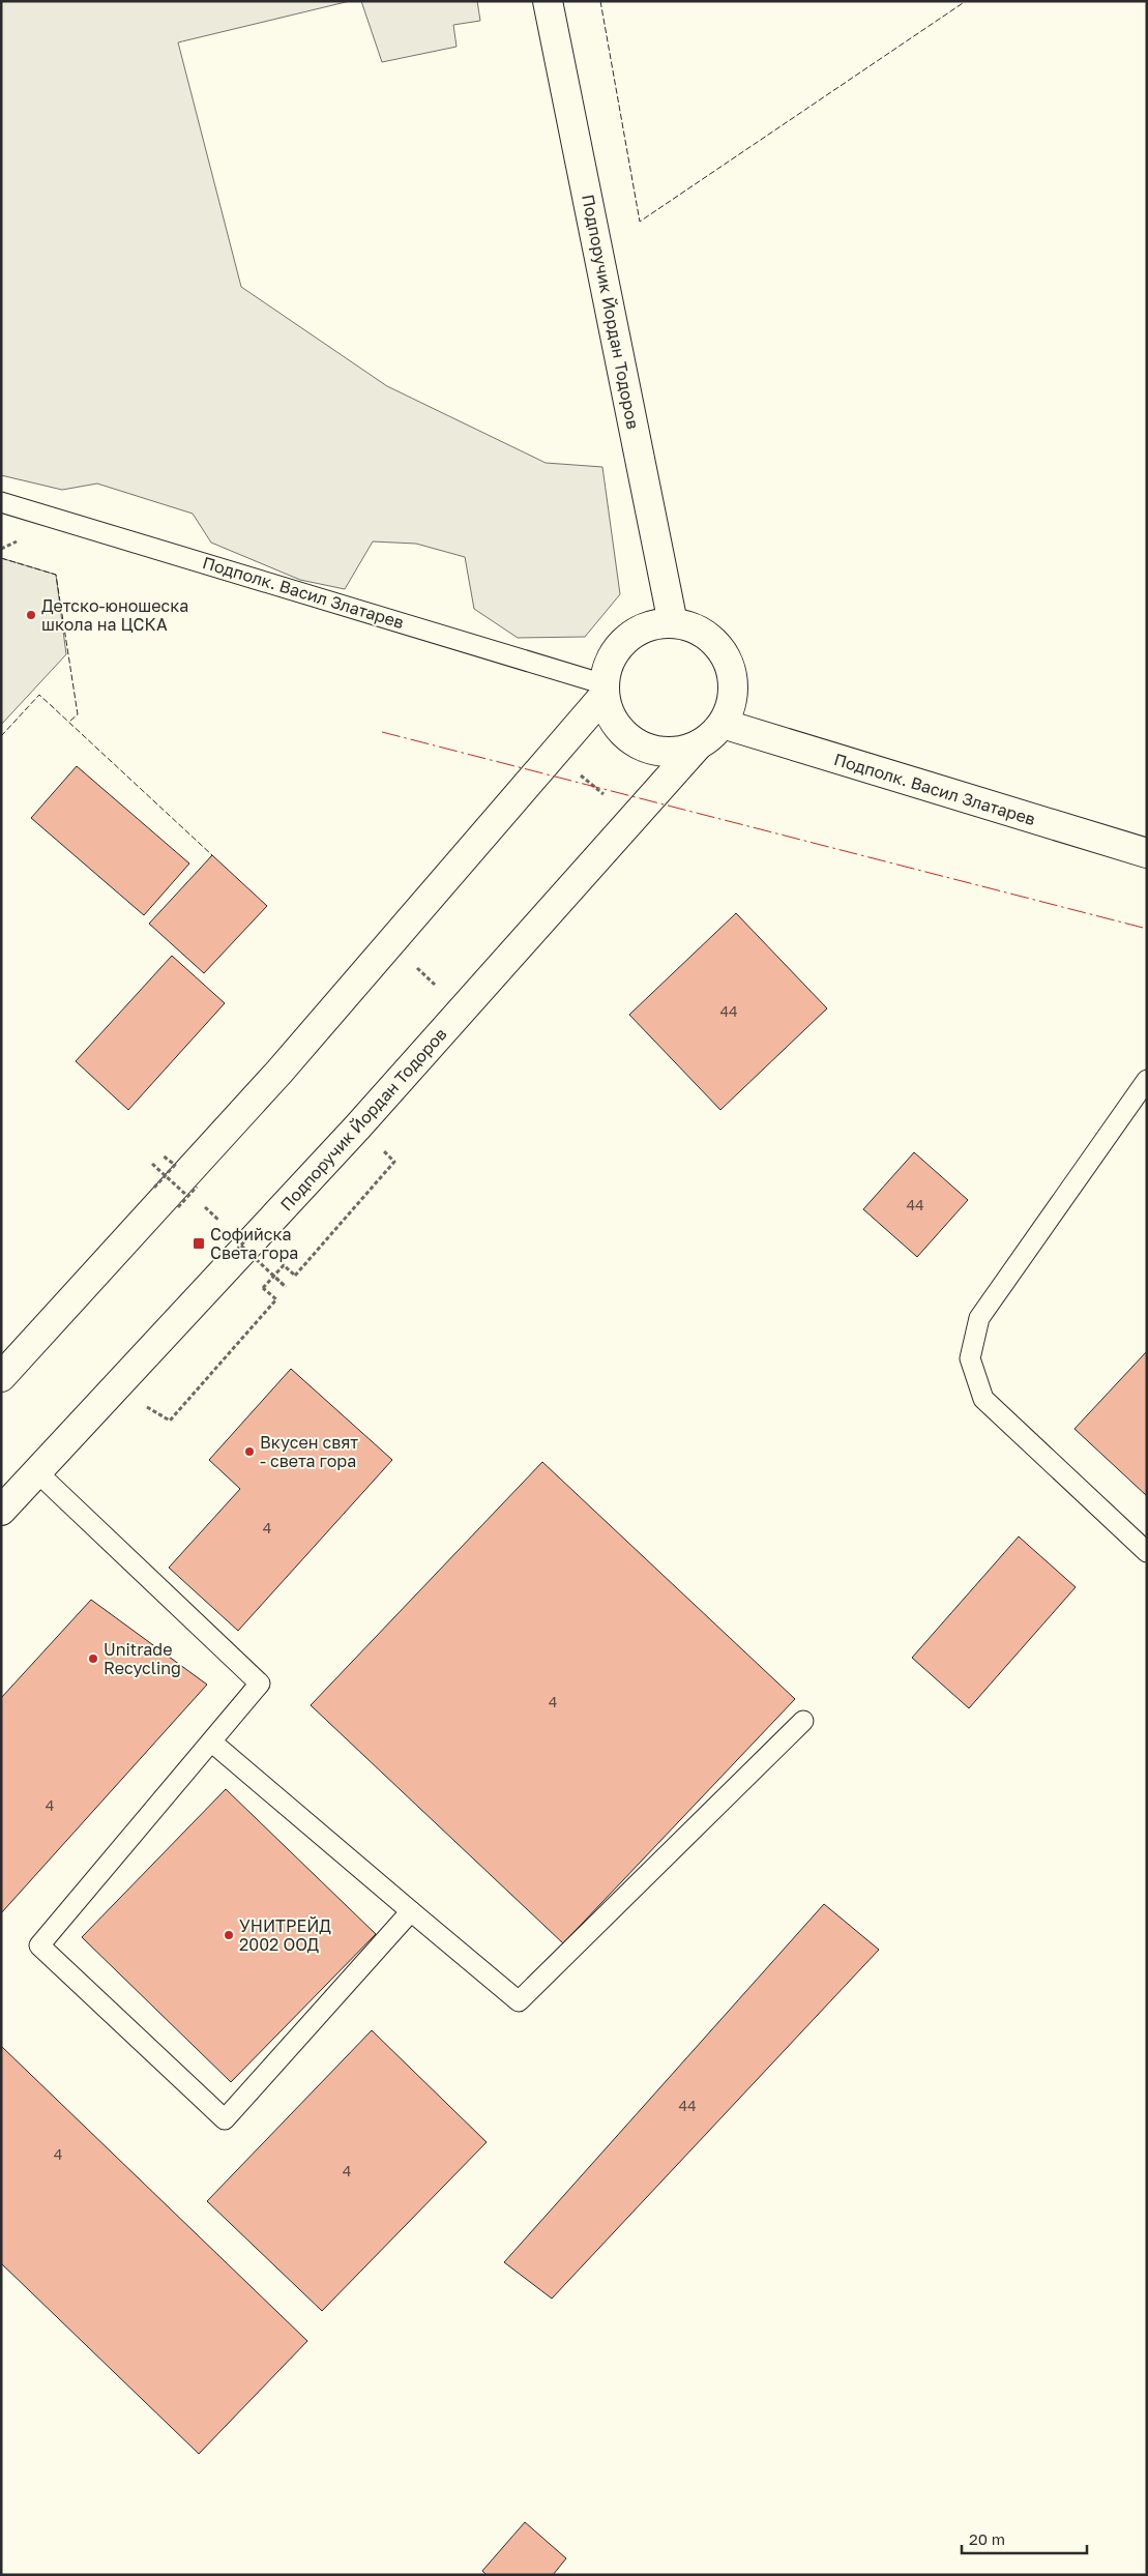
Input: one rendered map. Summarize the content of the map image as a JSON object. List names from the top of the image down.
{
  "streets": {
    "street": ["Подпоручик Йордан Тодоров", "Подполк. Васил Златарев"]
  },
  "crossings": [
    ["Подпоручик Йордан Тодоров", "Подполк. Васил Златарев"]
  ],
  "places": {
    "other": [
      "Детско-юношеска школа на ЦСКА",
      "Вкусен свят - света гора",
      "Unitrade Recycling",
      "УНИТРЕЙД 2002 ООД"
    ],
    "transit": ["Софийска Света гора"]
  },
  "house_numbers": [
    "44",
    "44",
    "4",
    "4",
    "4",
    "44",
    "4",
    "4"
  ],
  "scale_bar": "20 m"
}
